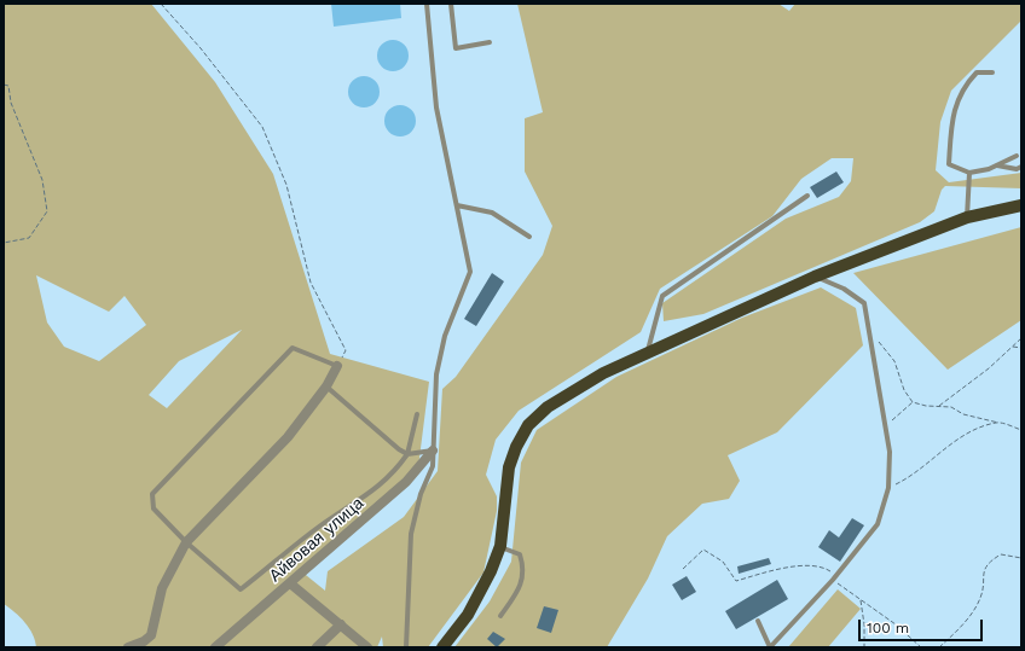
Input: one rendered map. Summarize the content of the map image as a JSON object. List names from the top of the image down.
{
  "streets": {
    "street": ["Айвовая улица"]
  },
  "scale_bar": "100 m"
}
